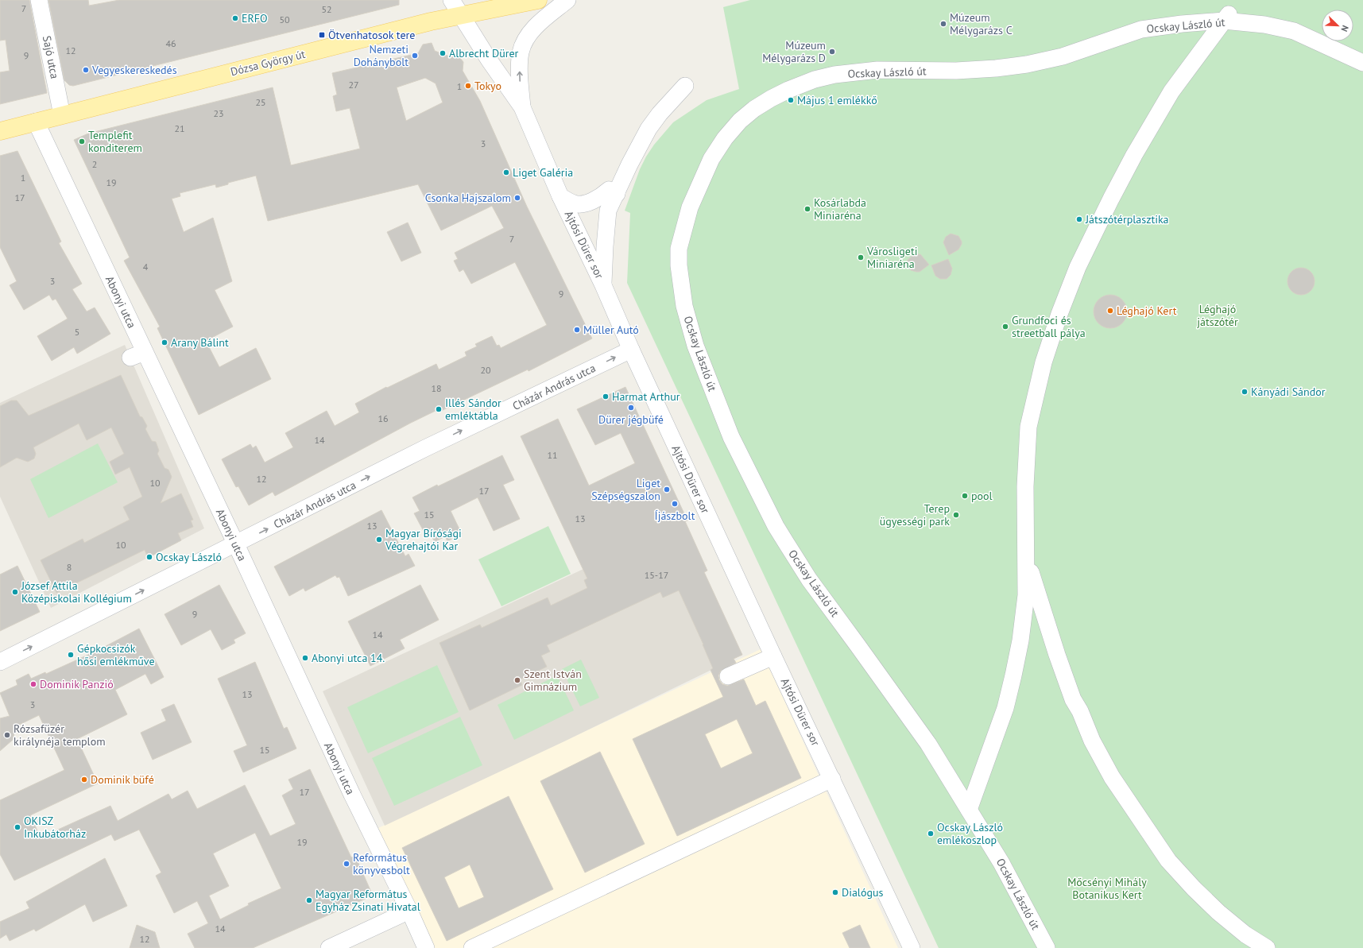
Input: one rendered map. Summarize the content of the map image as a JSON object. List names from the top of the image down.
{
  "streets": {
    "main road": ["Dózsa György út"],
    "street": [
      "Ocskay László út",
      "Sajó utca",
      "Ajtósi Dürer sor",
      "Abonyi utca",
      "Cházár András utca"
    ]
  },
  "crossings": [
    ["Sajó utca", "Dózsa György út"],
    ["Dózsa György út", "Ajtósi Dürer sor"],
    ["Dózsa György út", "Abonyi utca"],
    ["Ajtósi Dürer sor", "Cházár András utca"],
    ["Abonyi utca", "Cházár András utca"]
  ],
  "one_way": ["Cházár András utca"],
  "parks": ["Léghajó játszótér", "Mőcsényi Mihály Botanikus Kert"],
  "places": {
    "other": [
      "ERFO",
      "Múzeum Mélygarázs C",
      "Múzeum Mélygarázs D",
      "Albrecht Dürer",
      "Nemzeti Dohánybolt",
      "Vegyeskereskedés",
      "Tokyo",
      "Május 1 emlékkő",
      "Templefit konditerem",
      "Liget Galéria",
      "Csonka Hajszalom",
      "Kosárlabda Miniaréna",
      "Játszótérplasztika",
      "Városligeti Miniaréna",
      "Léghajó Kert",
      "Grundfoci és streetball pálya",
      "Müller Autó",
      "Arany Bálint",
      "Kányádi Sándor",
      "Harmat Arthur",
      "Dürer jégbüfé",
      "Illés Sándor emléktábla",
      "Liget Szépségszalon",
      "pool",
      "Íjászbolt",
      "Terep ügyességi park",
      "Magyar Bírósági Végrehajtói Kar",
      "Ocskay László",
      "József Attila Középiskolai Kollégium",
      "Gépkocsizók hősi emlékműve",
      "Abonyi utca 14.",
      "Szent István Gimnázium",
      "Dominik Panzió",
      "Rózsafüzér királynéja templom",
      "Dominik büfé",
      "OKISZ Inkubátorház",
      "Ocskay László emlékoszlop",
      "Református könyvesbolt",
      "Dialógus",
      "Magyar Református Egyház Zsinati Hivatal"
    ],
    "transit": ["Ötvenhatosok tere"]
  },
  "house_numbers": [
    "7",
    "52",
    "50",
    "46",
    "12",
    "9",
    "27",
    "1",
    "25",
    "23",
    "21",
    "3",
    "2",
    "1",
    "19",
    "17",
    "7",
    "4",
    "3",
    "9",
    "5",
    "20",
    "18",
    "16",
    "14",
    "11",
    "12",
    "10",
    "17",
    "15",
    "13",
    "13",
    "10",
    "8",
    "15-17",
    "9",
    "14",
    "13",
    "3",
    "15",
    "17",
    "19",
    "14",
    "12"
  ],
  "north": "bottom right"
}
